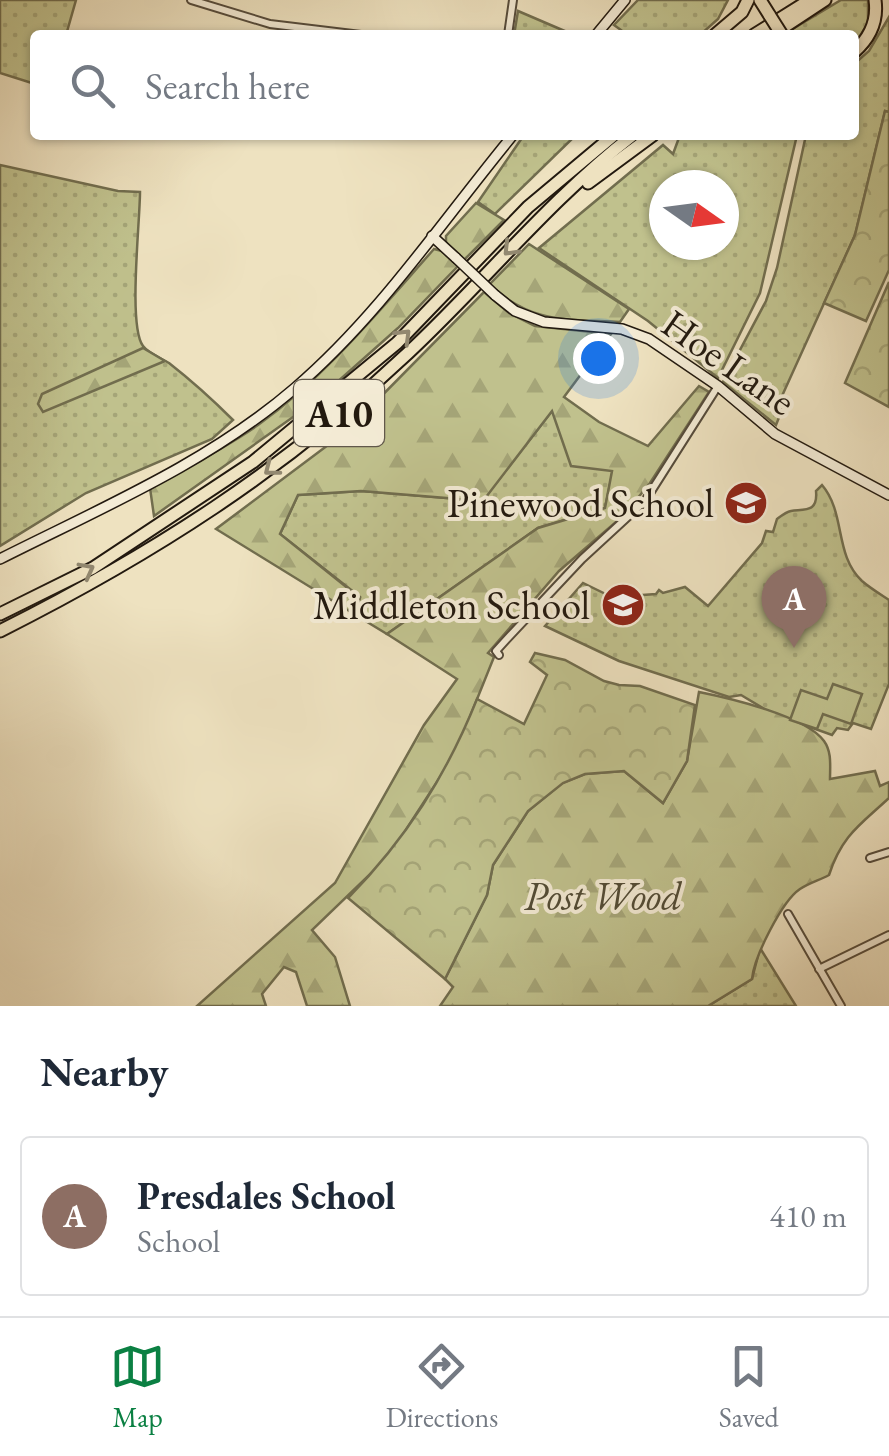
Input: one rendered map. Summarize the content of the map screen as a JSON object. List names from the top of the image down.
{
  "streets": {
    "highway": ["A10"],
    "main road": ["Hoe Lane"]
  },
  "parks": ["Post Wood"],
  "places": {
    "school or university": ["Pinewood School", "Middleton School"]
  },
  "north": "right",
  "page": {
    "search": "Search here",
    "pins": "A",
    "heading": "Nearby",
    "list": [
      {
        "mark": "A",
        "name": "Presdales School",
        "note": "School",
        "value": "410 m"
      }
    ],
    "nav": ["Map", "Directions", "Saved"]
  }
}
